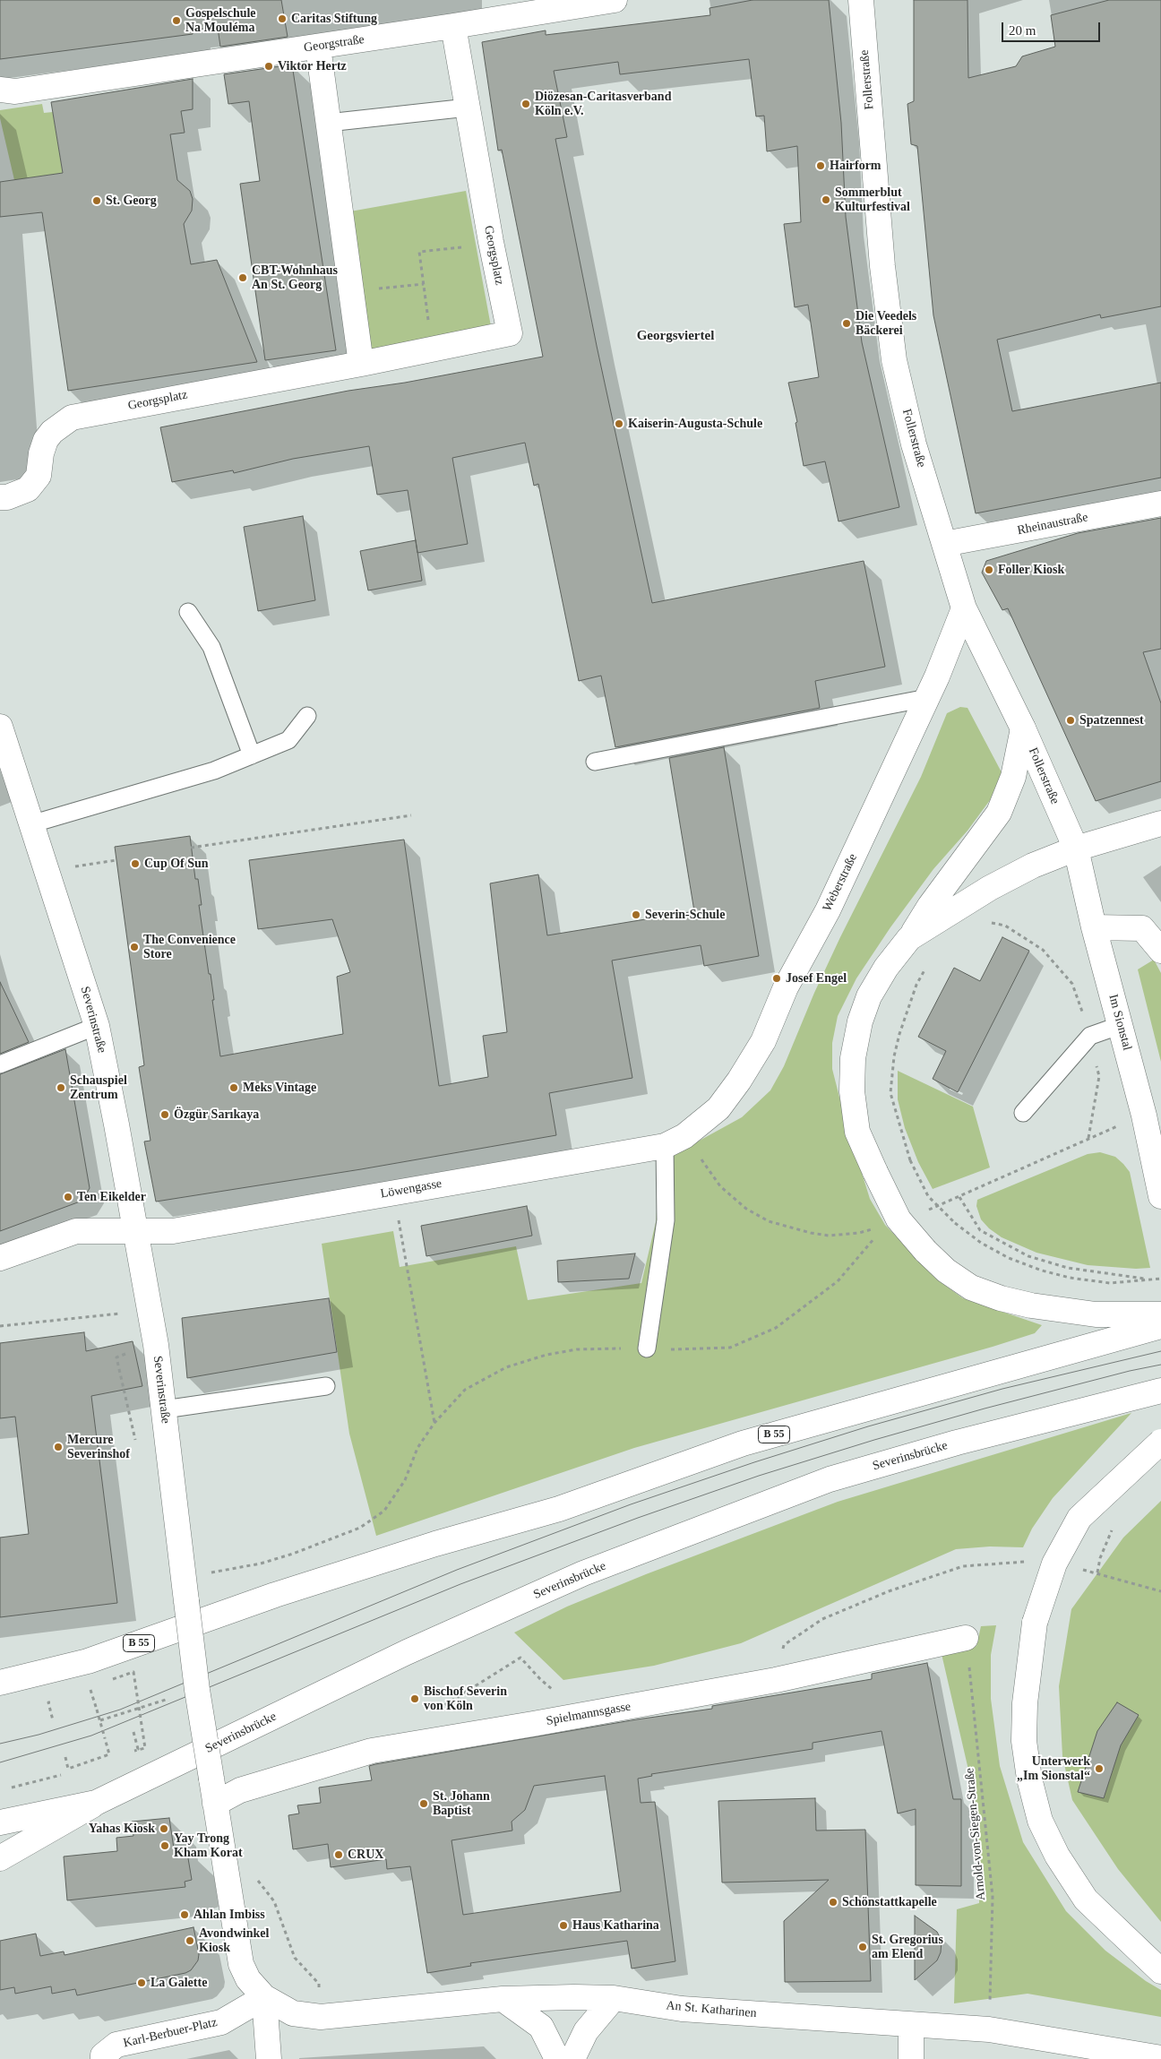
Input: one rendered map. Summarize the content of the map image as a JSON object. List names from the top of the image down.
{
  "streets": {
    "street": [
      "Georgstraße",
      "Follerstraße",
      "Georgsplatz",
      "Rheinaustraße",
      "Weberstraße",
      "Severinstraße",
      "Im Sionstal",
      "Löwengasse",
      "B 55",
      "Severinsbrücke",
      "Spielmannsgasse",
      "An St. Katharinen",
      "Karl-Berbuer-Platz"
    ],
    "path": ["Arnold-von-Siegen-Straße"]
  },
  "crossings": [
    ["Georgstraße", "Georgsplatz"],
    ["Follerstraße", "Rheinaustraße"],
    ["Follerstraße", "Weberstraße"],
    ["Follerstraße", "Im Sionstal"],
    ["Weberstraße", "Löwengasse"],
    ["Severinstraße", "Löwengasse"],
    ["Severinstraße", "Spielmannsgasse"],
    ["Severinstraße", "An St. Katharinen"],
    ["Severinstraße", "Karl-Berbuer-Platz"],
    ["Spielmannsgasse", "Arnold-von-Siegen-Straße"],
    ["Arnold-von-Siegen-Straße", "An St. Katharinen"],
    ["An St. Katharinen", "Karl-Berbuer-Platz"]
  ],
  "districts": ["Georgsviertel"],
  "places": [
    "Caritas Stiftung",
    "Gospelschule Na Mouléma",
    "Viktor Hertz",
    "Diözesan-Caritasverband Köln e.V.",
    "Hairform",
    "Sommerblut Kulturfestival",
    "St. Georg",
    "CBT-Wohnhaus An St. Georg",
    "Die Veedels Bäckerei",
    "Kaiserin-Augusta-Schule",
    "Foller Kiosk",
    "Spatzennest",
    "Cup Of Sun",
    "Severin-Schule",
    "The Convenience Store",
    "Josef Engel",
    "Schauspiel Zentrum",
    "Meks Vintage",
    "Özgür Sarıkaya",
    "Ten Eikelder",
    "Mercure Severinshof",
    "Bischof Severin von Köln",
    "Unterwerk „Im Sionstal“",
    "St. Johann Baptist",
    "Yahas Kiosk",
    "Yay Trong Kham Korat",
    "CRUX",
    "Schönstattkapelle",
    "Ahlan Imbiss",
    "Haus Katharina",
    "Avondwinkel Kiosk",
    "St. Gregorius am Elend",
    "La Galette"
  ],
  "scale_bar": "20 m"
}
